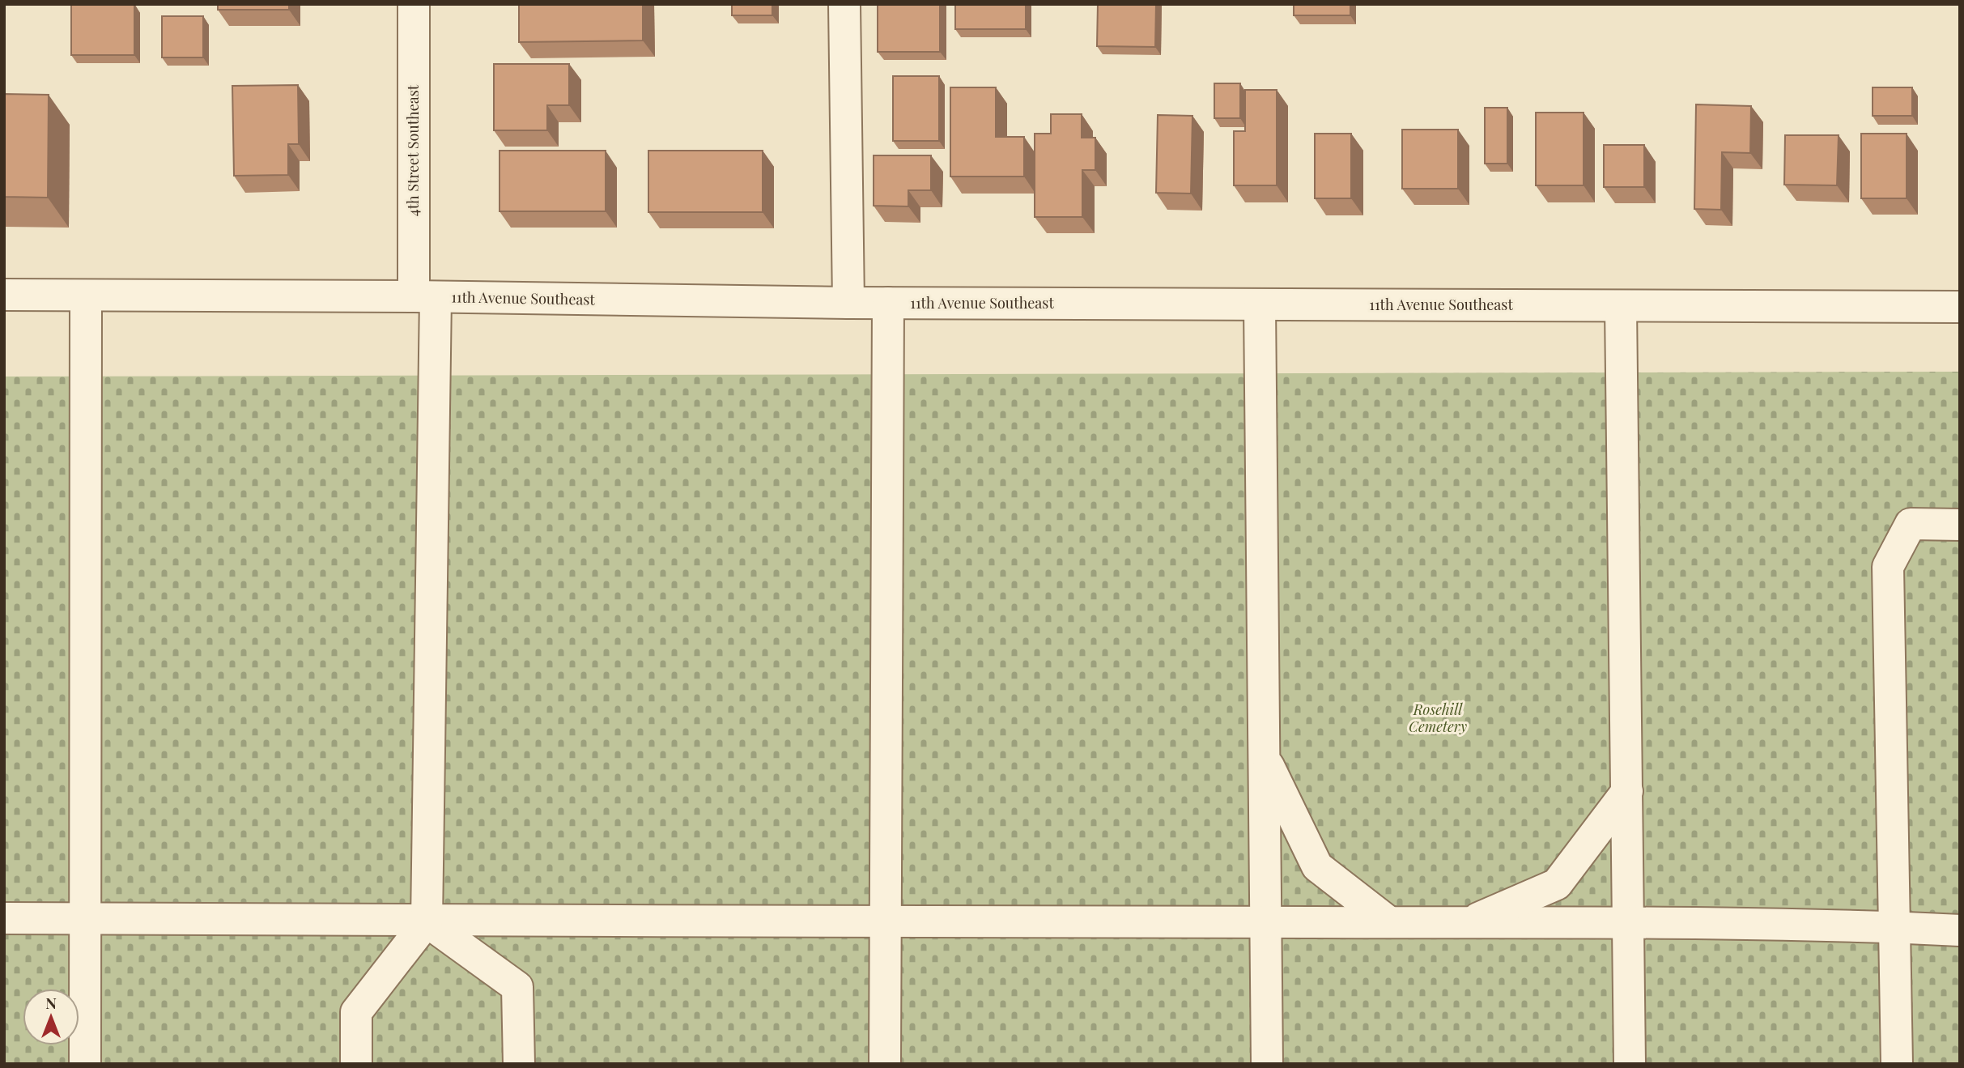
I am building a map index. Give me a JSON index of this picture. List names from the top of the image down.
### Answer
{
  "streets": {
    "street": ["4th Street Southeast", "11th Avenue Southeast"]
  },
  "crossings": [
    ["4th Street Southeast", "11th Avenue Southeast"]
  ],
  "parks": ["Rosehill Cemetery"],
  "north": "top"
}
